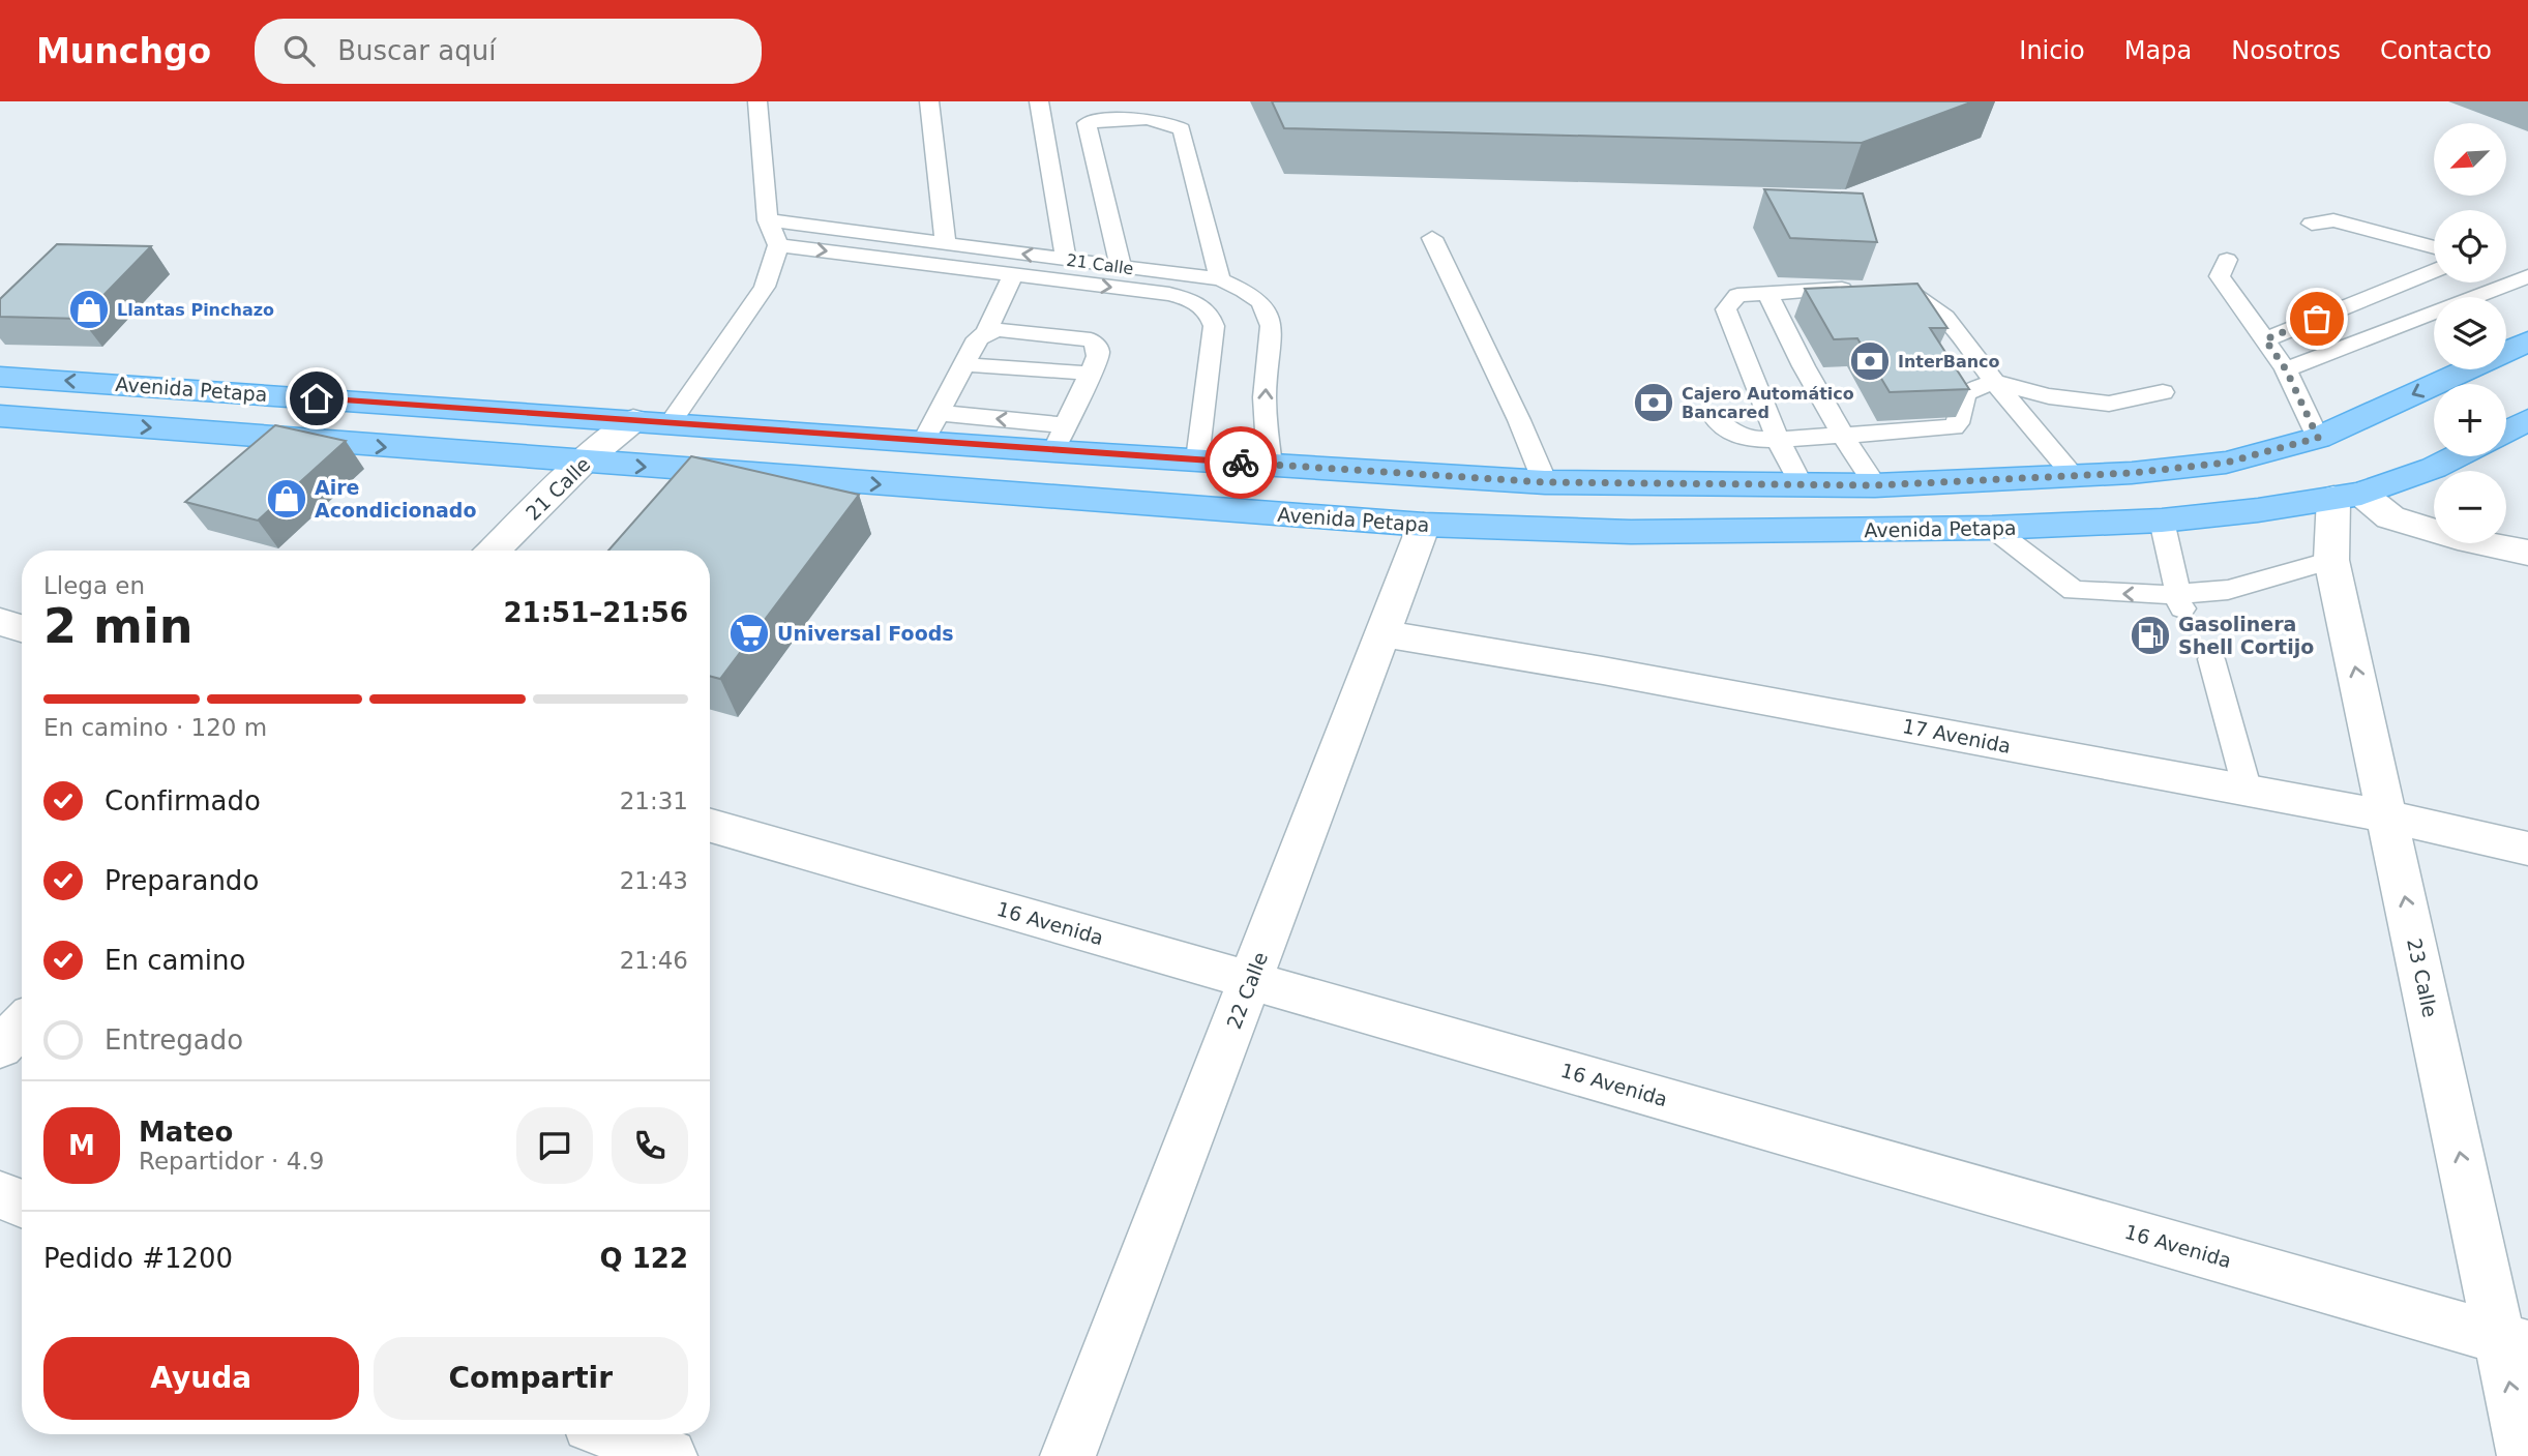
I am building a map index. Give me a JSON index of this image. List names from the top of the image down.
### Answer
{
  "streets": {
    "main road": ["Avenida Petapa"],
    "street": [
      "21 Calle",
      "17 Avenida",
      "16 Avenida",
      "23 Calle",
      "22 Calle"
    ]
  },
  "crossings": [
    ["21 Calle", "Avenida Petapa"],
    ["Avenida Petapa", "23 Calle"],
    ["Avenida Petapa", "22 Calle"],
    ["17 Avenida", "23 Calle"],
    ["17 Avenida", "22 Calle"],
    ["16 Avenida", "23 Calle"],
    ["16 Avenida", "22 Calle"]
  ],
  "one_way": ["23 Calle"],
  "places": {
    "shop": ["Llantas Pinchazo", "Aire Acondicionado"],
    "bank": ["InterBanco", "Cajero Automático Bancared"],
    "supermarket": ["Universal Foods"],
    "fuel station": ["Gasolinera Shell Cortijo"]
  },
  "north": "bottom left",
  "page": {
    "header": "Munchgo",
    "search": "Buscar aquí",
    "nav": [
      "Inicio",
      "Mapa",
      "Nosotros",
      "Contacto"
    ],
    "map_buttons": ["+", "−"],
    "heading": ["2 min", "Llega en", "21:51–21:56"],
    "panel": [
      "Mateo",
      "Repartidor · 4.9",
      "Pedido #1200",
      "Q 122"
    ],
    "bar": "En camino · 120 m",
    "list": [
      ["Confirmado", "21:31"],
      ["Preparando", "21:43"],
      ["En camino", "21:46"],
      "Entregado"
    ],
    "round": "M",
    "buttons": ["Ayuda", "Compartir"]
  }
}
